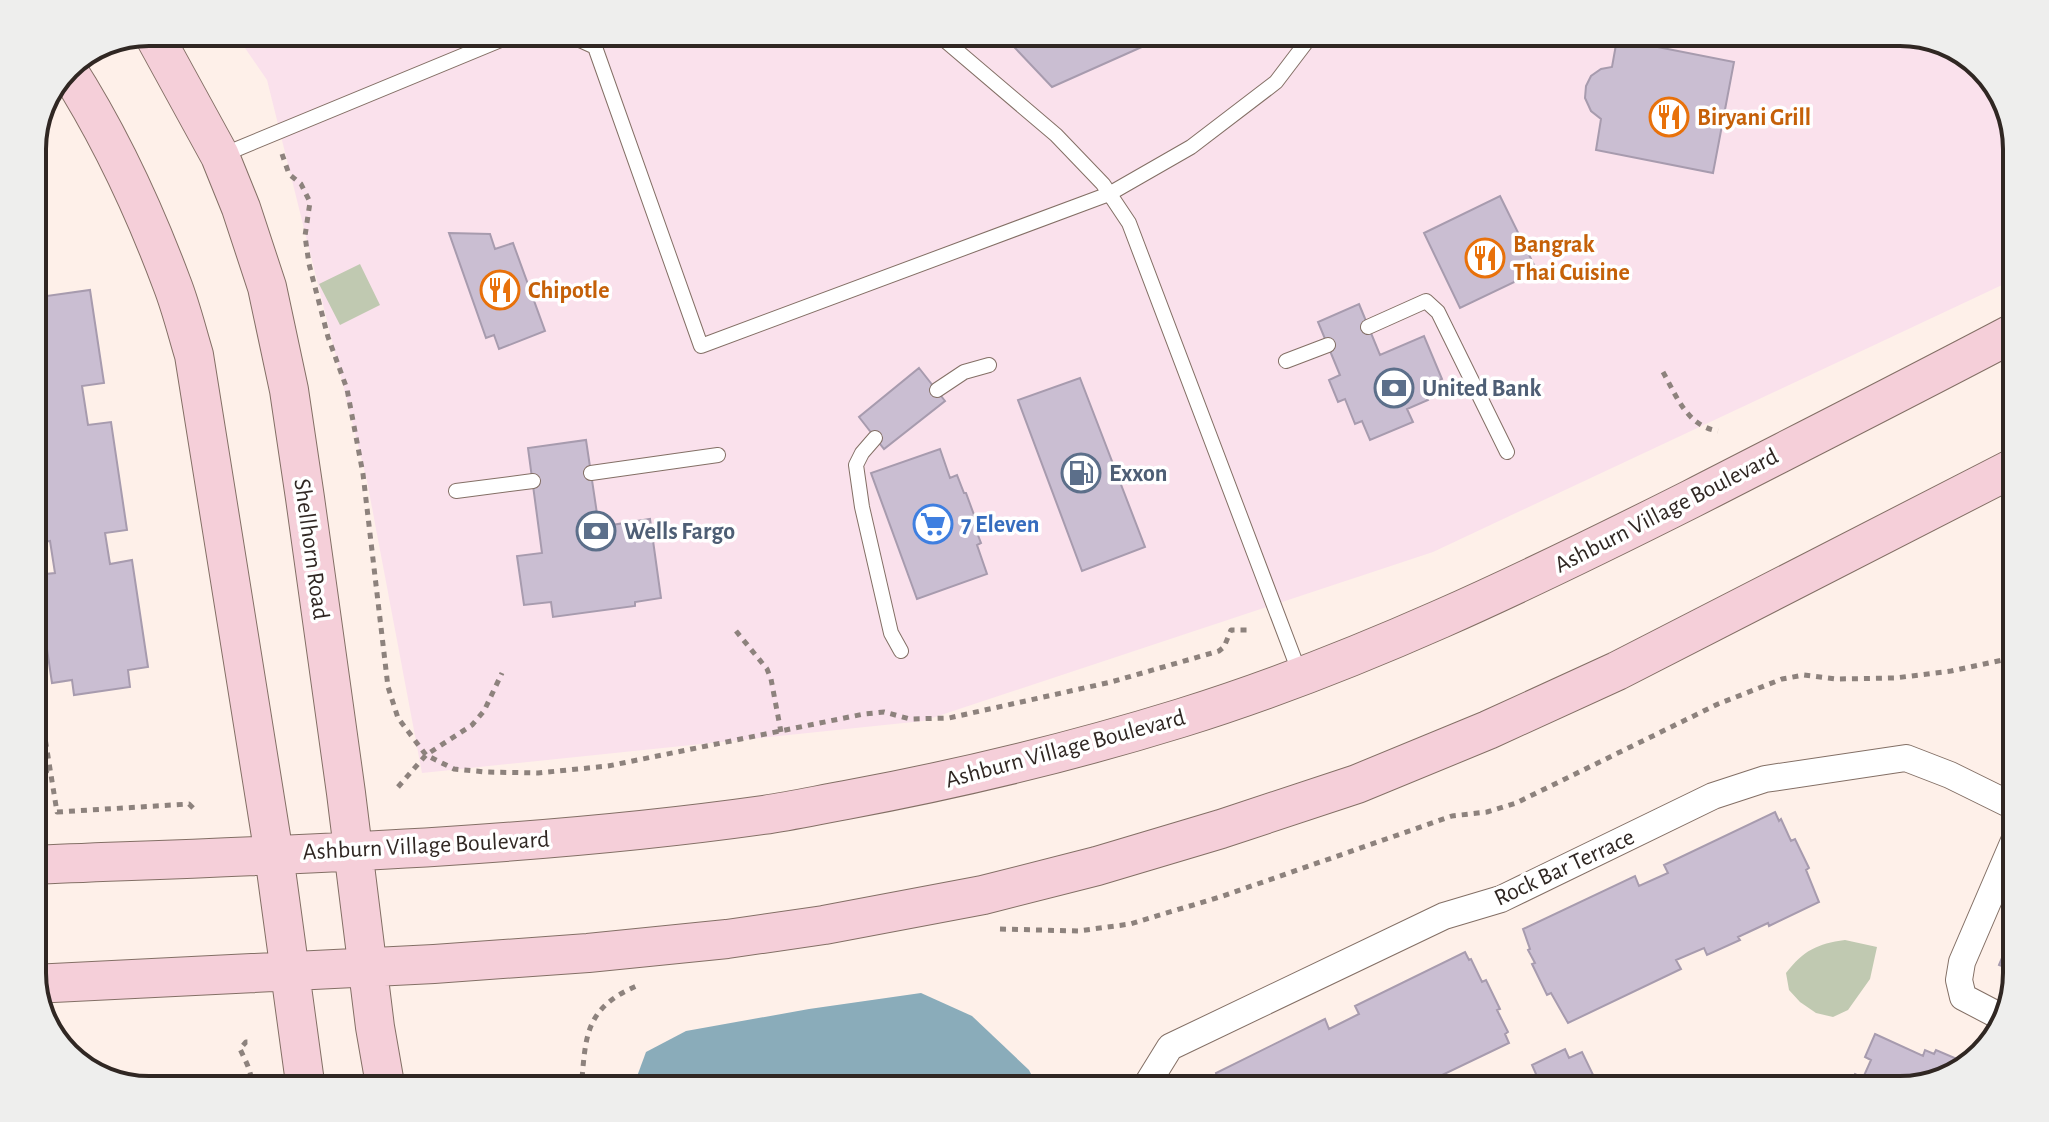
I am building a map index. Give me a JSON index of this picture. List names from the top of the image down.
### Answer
{
  "streets": {
    "main road": ["Ashburn Village Boulevard", "Shellhorn Road"],
    "street": ["Rock Bar Terrace"]
  },
  "crossings": [
    ["Ashburn Village Boulevard", "Shellhorn Road"]
  ],
  "places": {
    "restaurant": ["Biryani Grill", "Bangrak Thai Cuisine", "Chipotle"],
    "bank": ["United Bank", "Wells Fargo"],
    "fuel station": ["Exxon"],
    "supermarket": ["7 Eleven"]
  }
}
